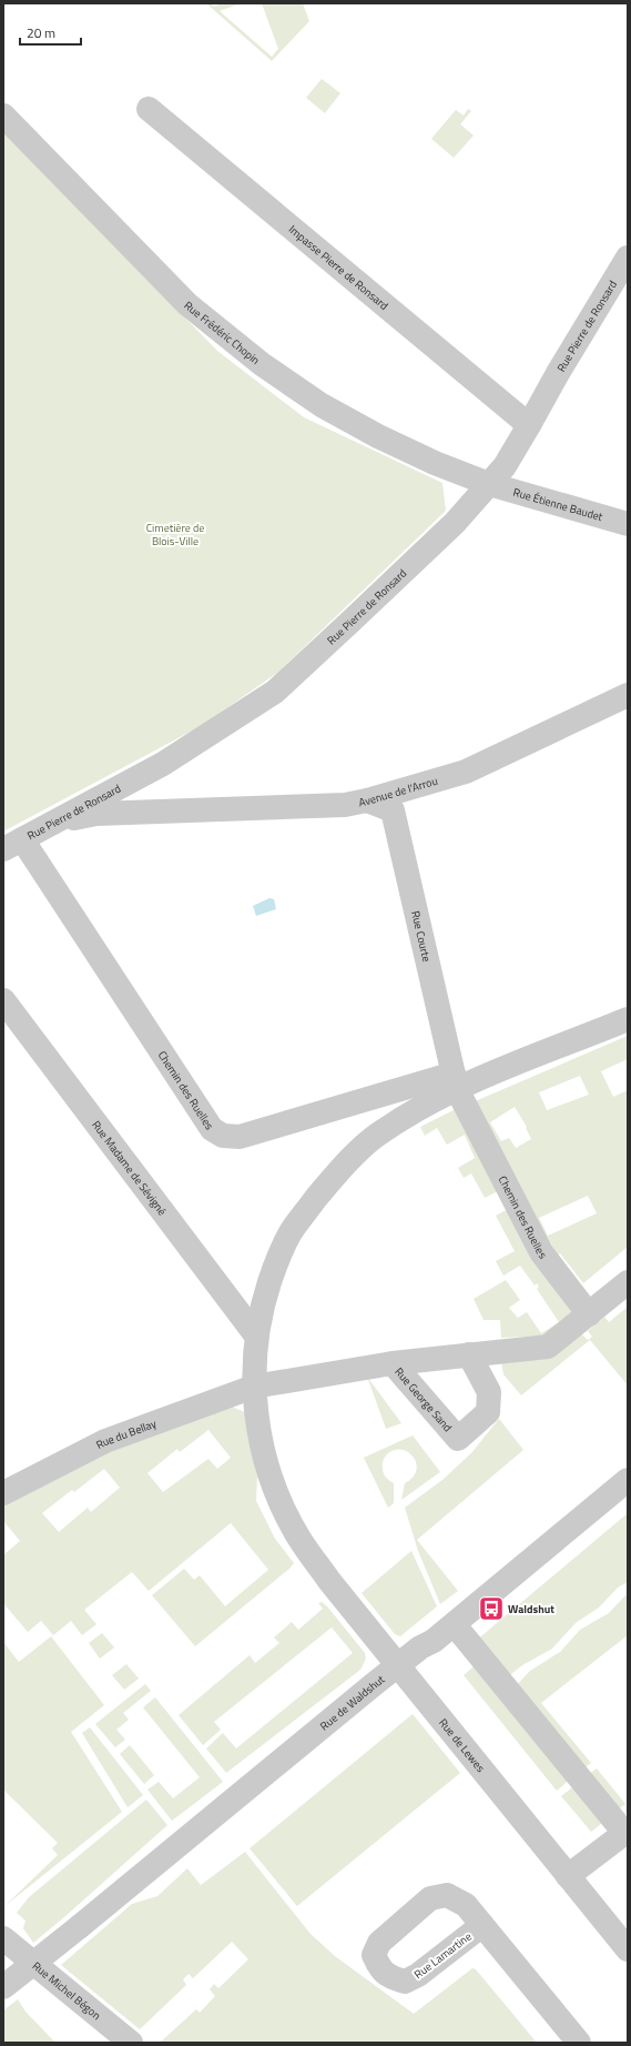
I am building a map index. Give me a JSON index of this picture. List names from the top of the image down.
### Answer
{
  "streets": {
    "street": [
      "Impasse Pierre de Ronsard",
      "Rue Pierre de Ronsard",
      "Rue Frédéric Chopin",
      "Rue Étienne Baudet",
      "Avenue de l'Arrou",
      "Rue Courte",
      "Chemin des Ruelles",
      "Rue Madame de Sévigné",
      "Rue George Sand",
      "Rue du Bellay",
      "Rue de Waldshut",
      "Rue de Lewes",
      "Rue Lamartine",
      "Rue Michel Bégon"
    ]
  },
  "crossings": [
    ["Impasse Pierre de Ronsard", "Rue Pierre de Ronsard"],
    ["Rue Pierre de Ronsard", "Rue Frédéric Chopin"],
    ["Rue Pierre de Ronsard", "Rue Étienne Baudet"],
    ["Rue Pierre de Ronsard", "Avenue de l'Arrou"],
    ["Rue Pierre de Ronsard", "Chemin des Ruelles"],
    ["Rue Frédéric Chopin", "Rue Étienne Baudet"],
    ["Avenue de l'Arrou", "Rue Courte"],
    ["Rue Courte", "Chemin des Ruelles"],
    ["Rue Courte", "Rue de Lewes"],
    ["Chemin des Ruelles", "Rue George Sand"],
    ["Chemin des Ruelles", "Rue de Lewes"],
    ["Rue Madame de Sévigné", "Rue de Lewes"],
    ["Rue George Sand", "Rue du Bellay"],
    ["Rue George Sand", "Rue de Lewes"],
    ["Rue du Bellay", "Rue de Lewes"],
    ["Rue de Waldshut", "Rue de Lewes"]
  ],
  "parks": ["Cimetière de Blois-Ville"],
  "places": {
    "bus stop": ["Waldshut"]
  },
  "scale_bar": "20 m"
}
